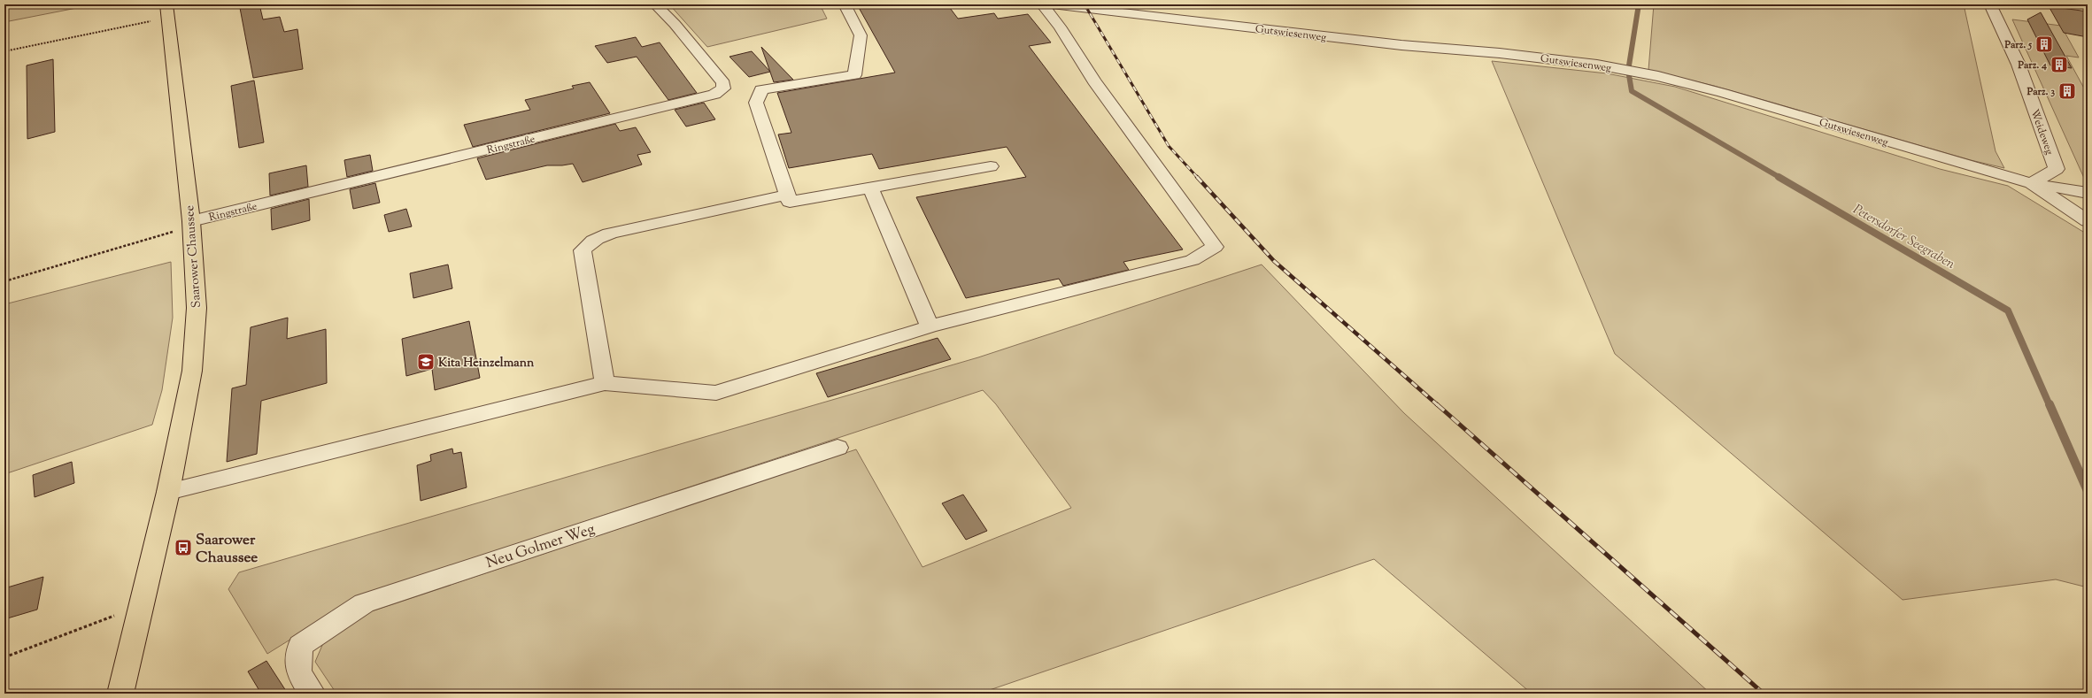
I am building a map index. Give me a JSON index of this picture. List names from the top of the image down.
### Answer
{
  "streets": {
    "main road": ["Saarower Chaussee"],
    "street": [
      "Gutswiesenweg",
      "Weideweg",
      "Ringstraße",
      "Neu Golmer Weg"
    ]
  },
  "crossings": [
    ["Gutswiesenweg", "Weideweg"],
    ["Ringstraße", "Saarower Chaussee"]
  ],
  "water": ["Petersdorfer Seegraben"],
  "places": {
    "building": ["Parz. 5", "Parz. 4", "Parz. 3"],
    "school or university": ["Kita Heinzelmann"],
    "bus stop": ["Saarower Chaussee"]
  }
}
